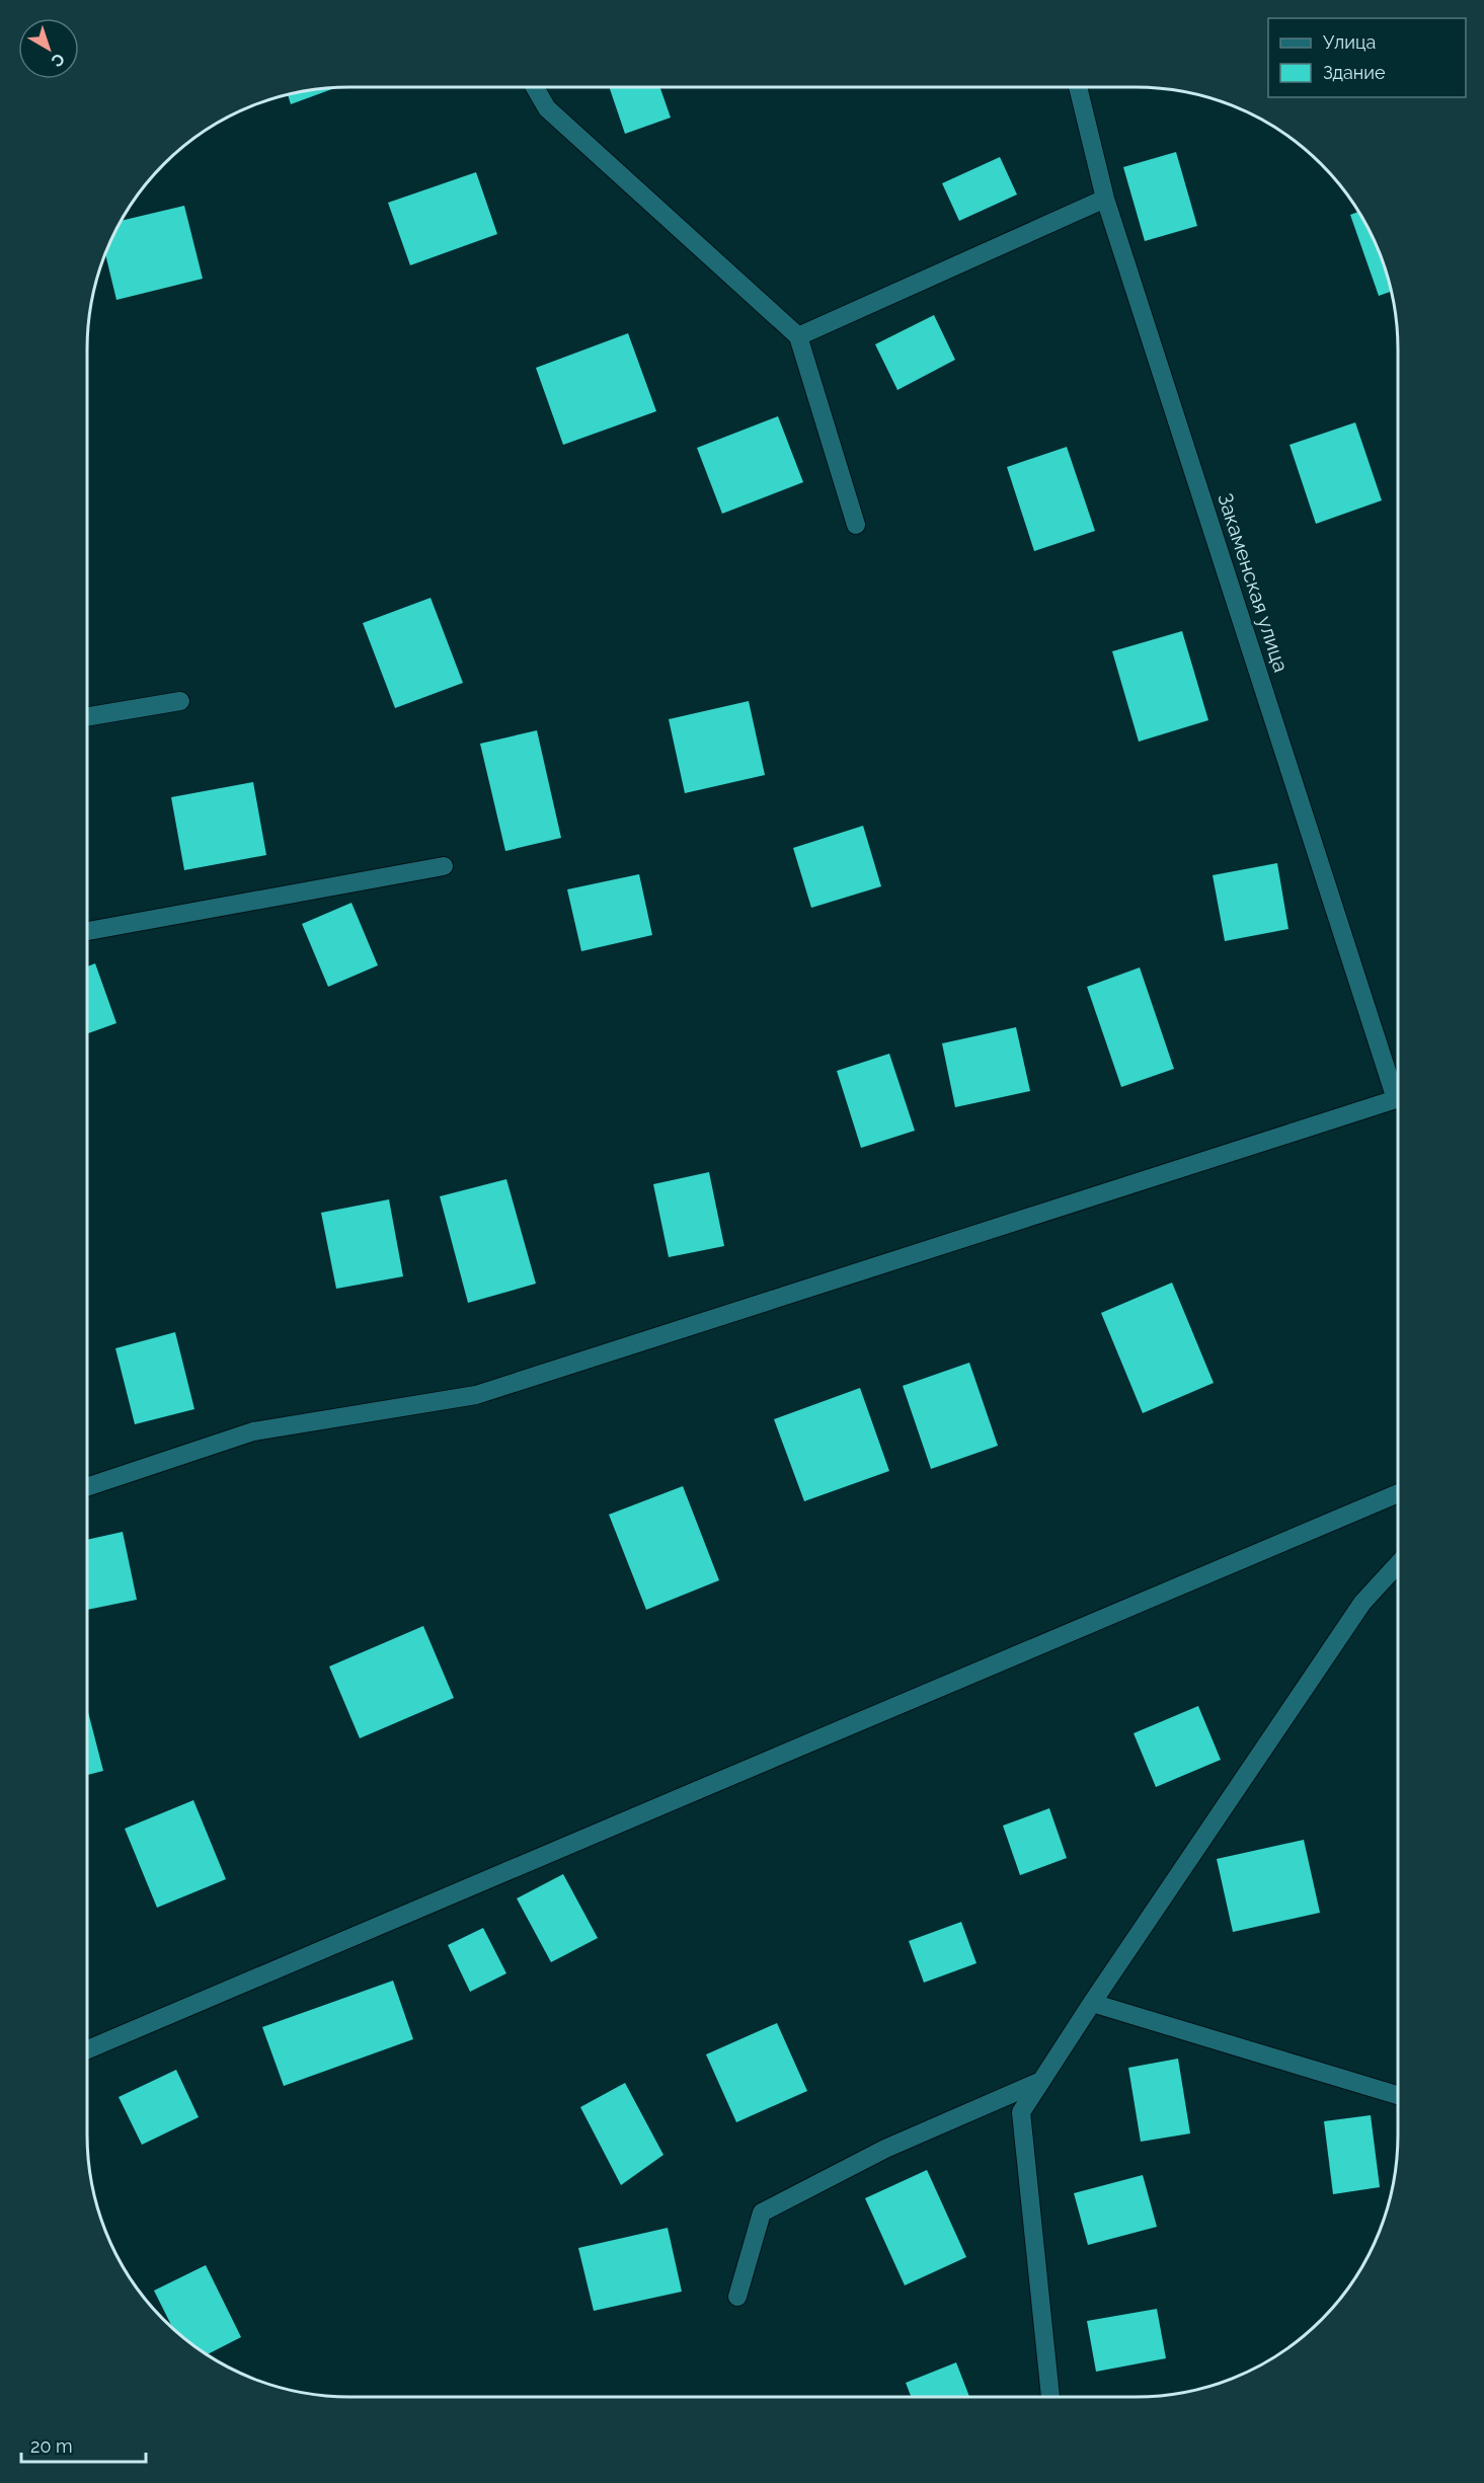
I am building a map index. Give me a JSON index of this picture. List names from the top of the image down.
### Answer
{
  "streets": {
    "street": ["Закаменская улица"]
  },
  "legend": ["Улица", "Здание"],
  "scale_bar": "20 m",
  "north": "bottom right"
}
